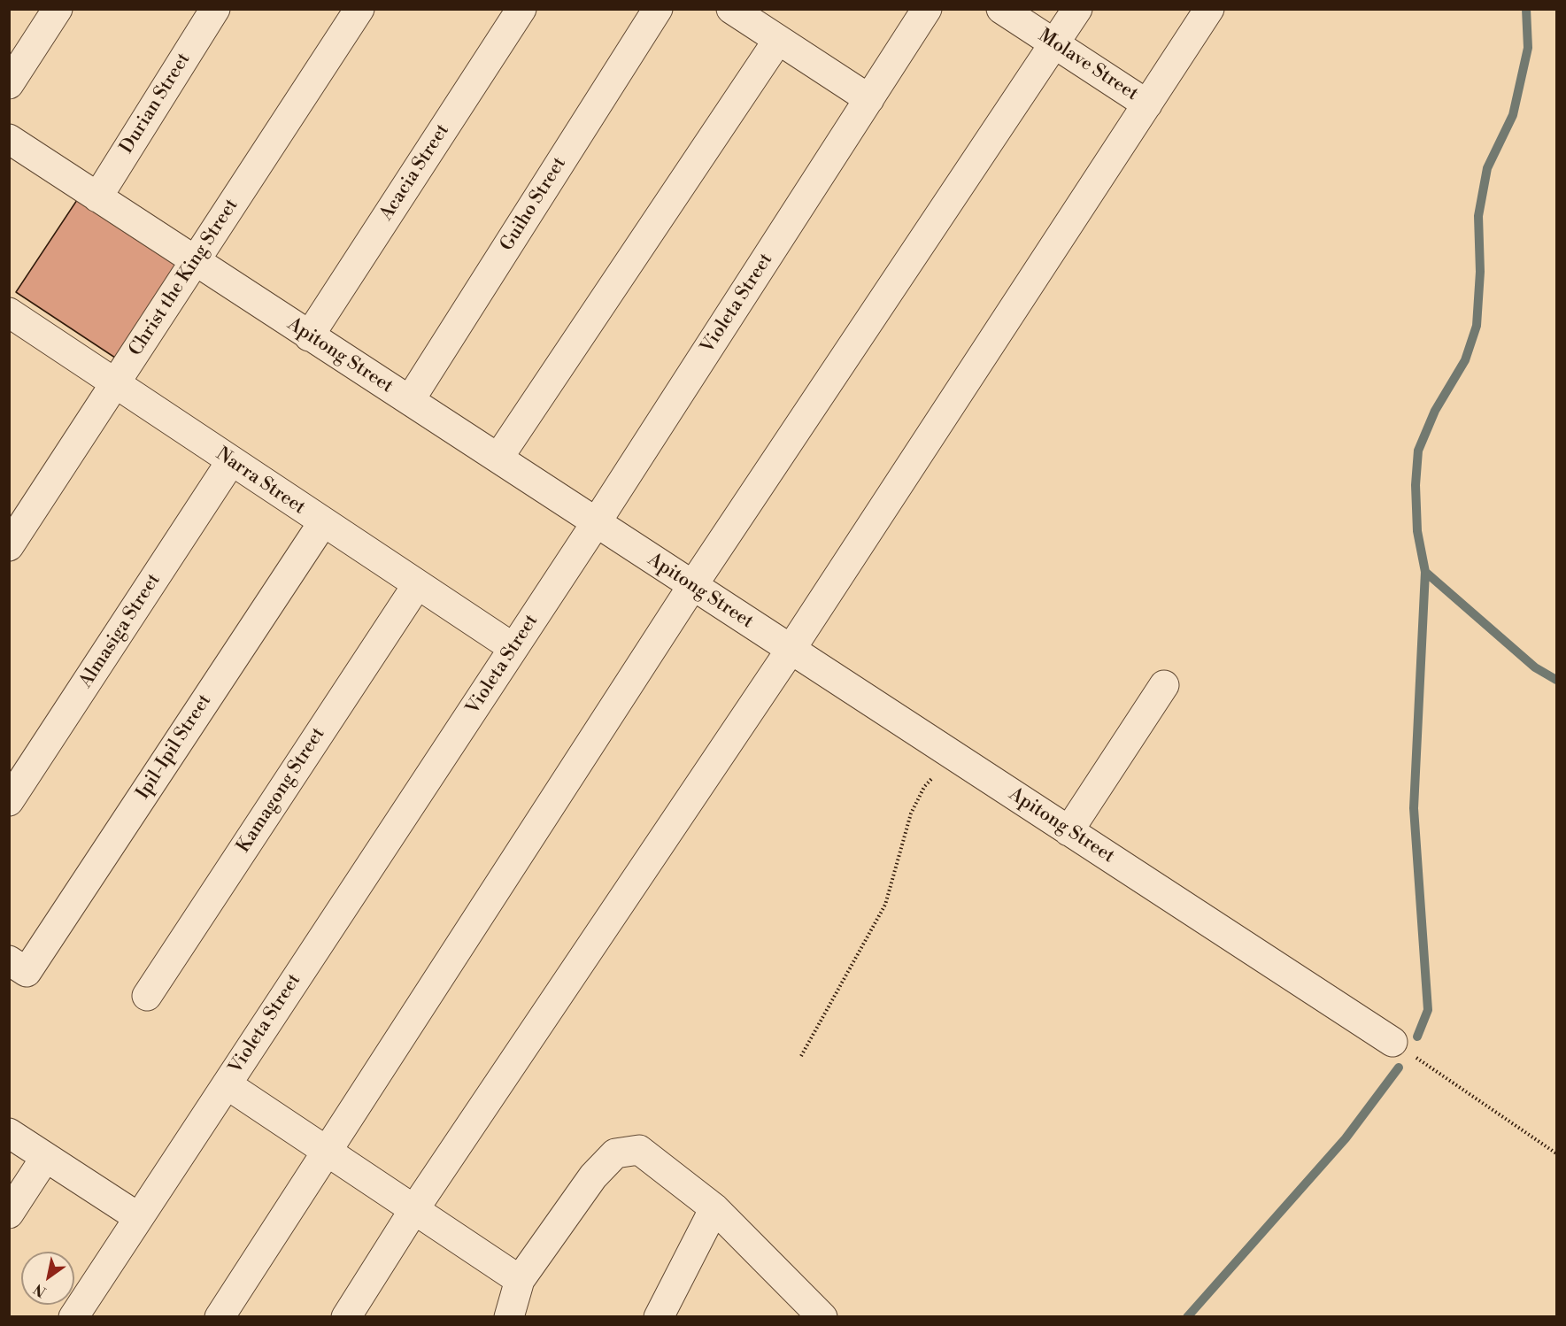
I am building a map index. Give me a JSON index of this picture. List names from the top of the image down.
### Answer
{
  "streets": {
    "street": [
      "Molave Street",
      "Durian Street",
      "Acacia Street",
      "Guiho Street",
      "Christ the King Street",
      "Violeta Street",
      "Apitong Street",
      "Narra Street",
      "Almasiga Street",
      "Ipil-Ipil Street",
      "Kamagong Street"
    ]
  },
  "crossings": [
    ["Durian Street", "Apitong Street"],
    ["Acacia Street", "Apitong Street"],
    ["Guiho Street", "Apitong Street"],
    ["Christ the King Street", "Apitong Street"],
    ["Christ the King Street", "Narra Street"],
    ["Violeta Street", "Apitong Street"],
    ["Violeta Street", "Narra Street"],
    ["Narra Street", "Almasiga Street"],
    ["Narra Street", "Ipil-Ipil Street"],
    ["Narra Street", "Kamagong Street"]
  ],
  "north": "bottom left"
}
